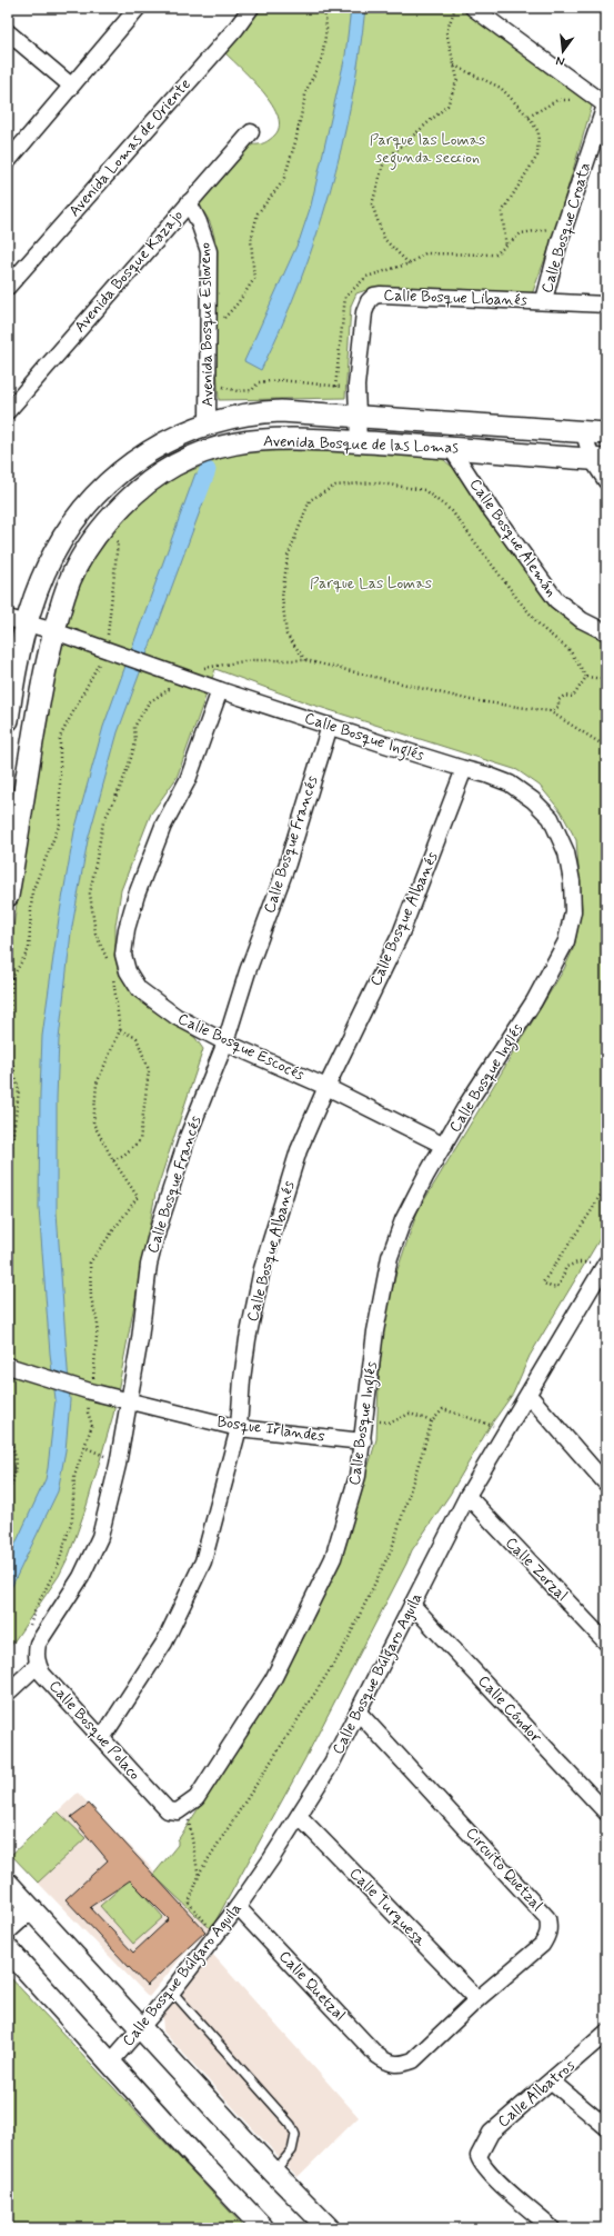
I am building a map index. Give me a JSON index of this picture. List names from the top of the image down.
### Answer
{
  "streets": {
    "street": [
      "Avenida Lomas de Oriente",
      "Calle Bosque Croata",
      "Avenida Bosque Kazajo",
      "Calle Bosque Libanés",
      "Avenida Bosque Esloveno",
      "Avenida Bosque de las Lomas",
      "Calle Bosque Alemán",
      "Calle Bosque Inglés",
      "Calle Bosque Francés",
      "Calle Bosque Albanés",
      "Calle Bosque Escocés",
      "Bosque Irlandes",
      "Calle Zorzal",
      "Calle Bosque Búlgaro Aguila",
      "Calle Cóndor",
      "Calle Bosque Polaco",
      "Circuito Quetzal",
      "Calle Turquesa",
      "Calle Quetzal",
      "Calle Albatros"
    ]
  },
  "crossings": [
    ["Calle Bosque Croata", "Calle Bosque Libanés"],
    ["Avenida Bosque Kazajo", "Avenida Bosque Esloveno"],
    ["Calle Bosque Libanés", "Avenida Bosque de las Lomas"],
    ["Avenida Bosque Esloveno", "Avenida Bosque de las Lomas"],
    ["Avenida Bosque de las Lomas", "Calle Bosque Alemán"],
    ["Avenida Bosque de las Lomas", "Calle Bosque Inglés"],
    ["Calle Bosque Inglés", "Calle Bosque Francés"],
    ["Calle Bosque Inglés", "Calle Bosque Albanés"],
    ["Calle Bosque Inglés", "Calle Bosque Escocés"],
    ["Calle Bosque Inglés", "Bosque Irlandes"],
    ["Calle Bosque Inglés", "Calle Bosque Polaco"],
    ["Calle Bosque Francés", "Calle Bosque Escocés"],
    ["Calle Bosque Francés", "Bosque Irlandes"],
    ["Calle Bosque Albanés", "Calle Bosque Escocés"],
    ["Calle Bosque Albanés", "Bosque Irlandes"],
    ["Calle Bosque Albanés", "Calle Bosque Polaco"],
    ["Calle Zorzal", "Calle Bosque Búlgaro Aguila"],
    ["Calle Bosque Búlgaro Aguila", "Calle Cóndor"],
    ["Calle Bosque Búlgaro Aguila", "Circuito Quetzal"],
    ["Calle Bosque Búlgaro Aguila", "Calle Turquesa"],
    ["Calle Bosque Búlgaro Aguila", "Calle Quetzal"],
    ["Circuito Quetzal", "Calle Turquesa"],
    ["Circuito Quetzal", "Calle Quetzal"]
  ],
  "parks": ["Parque las Lomas segunda seccion", "Parque Las Lomas"],
  "north": "bottom"
}
